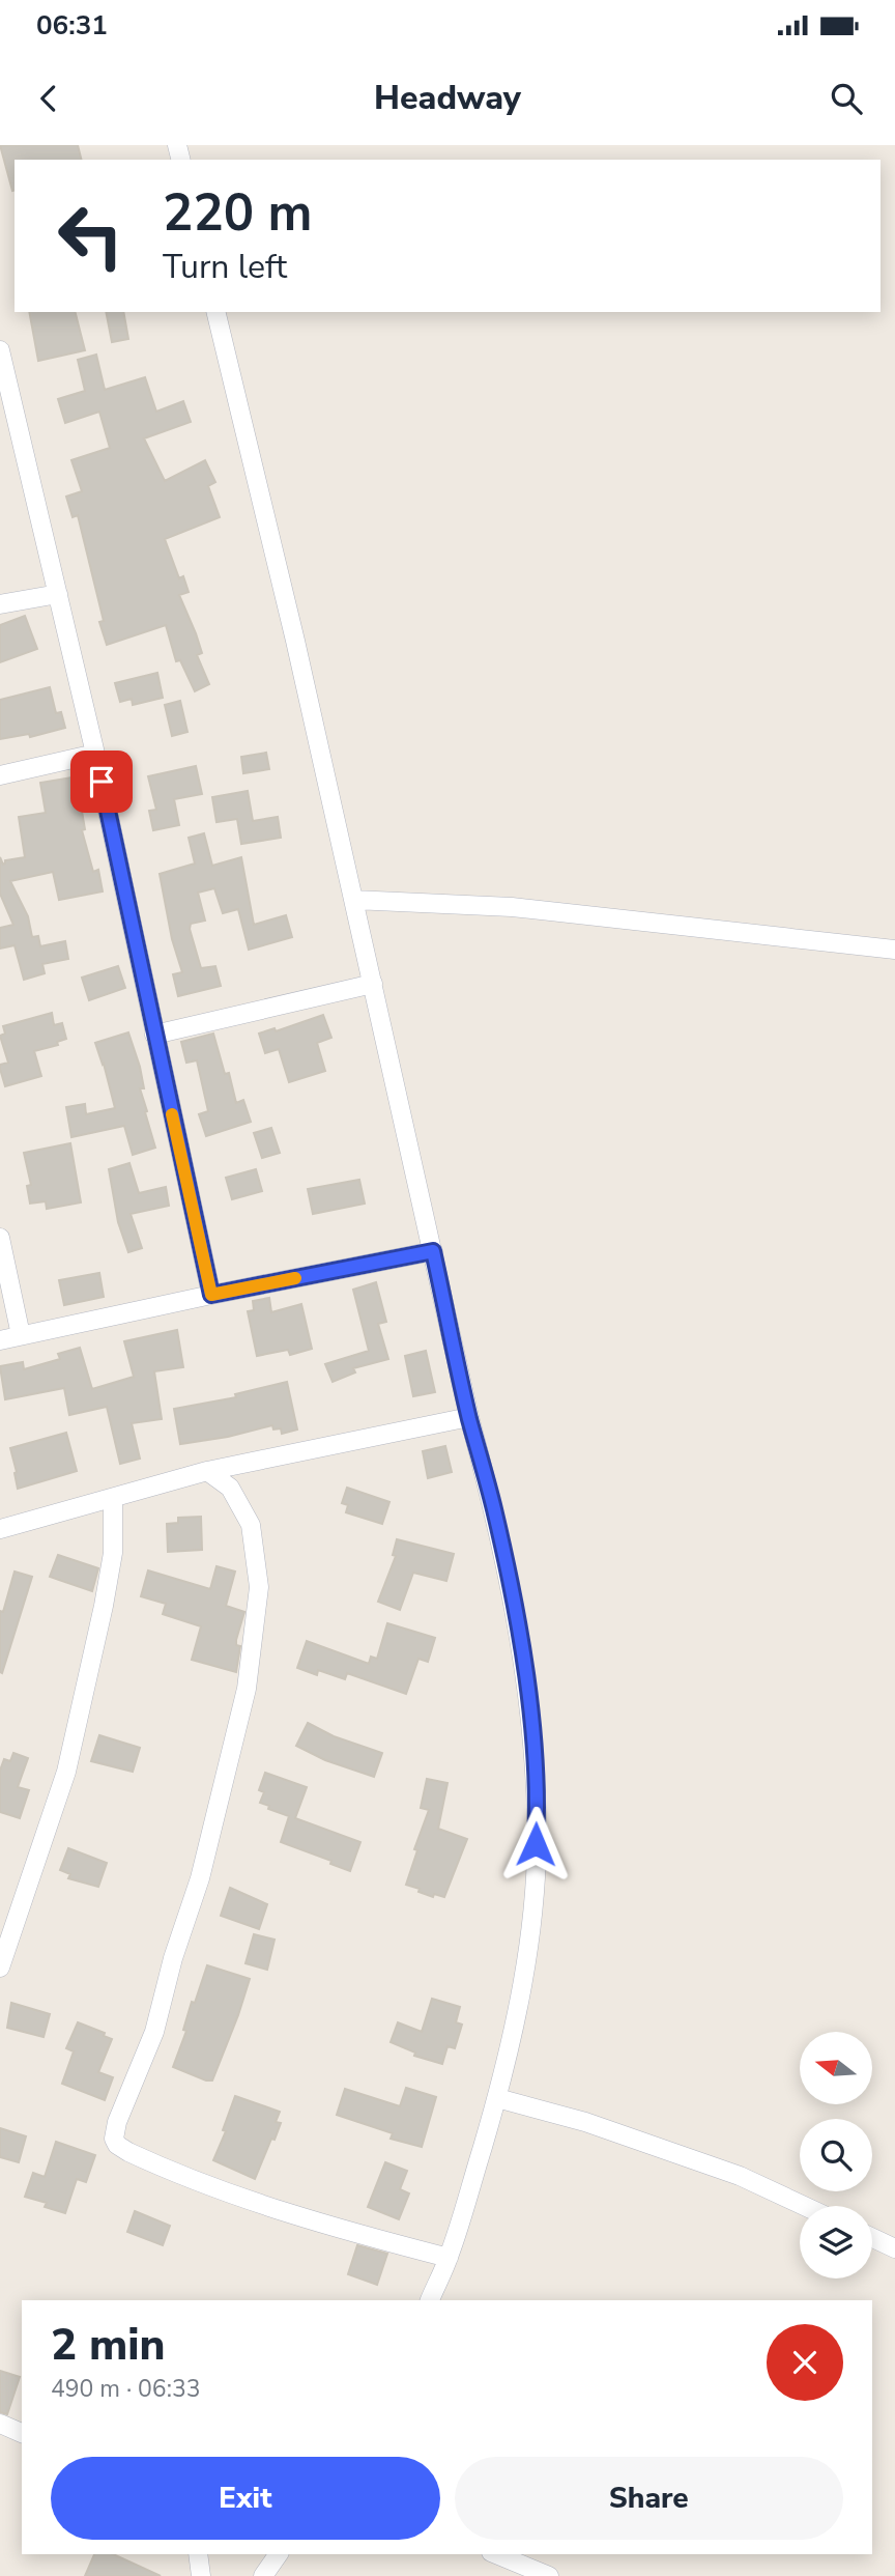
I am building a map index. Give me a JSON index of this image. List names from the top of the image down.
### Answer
{
  "north": "left",
  "page": {
    "status": "06:31",
    "header": "Headway",
    "turn": ["220 m", "Turn left"],
    "heading": ["2 min", "490 m · 06:33"],
    "buttons": ["Exit", "Share"]
  }
}
